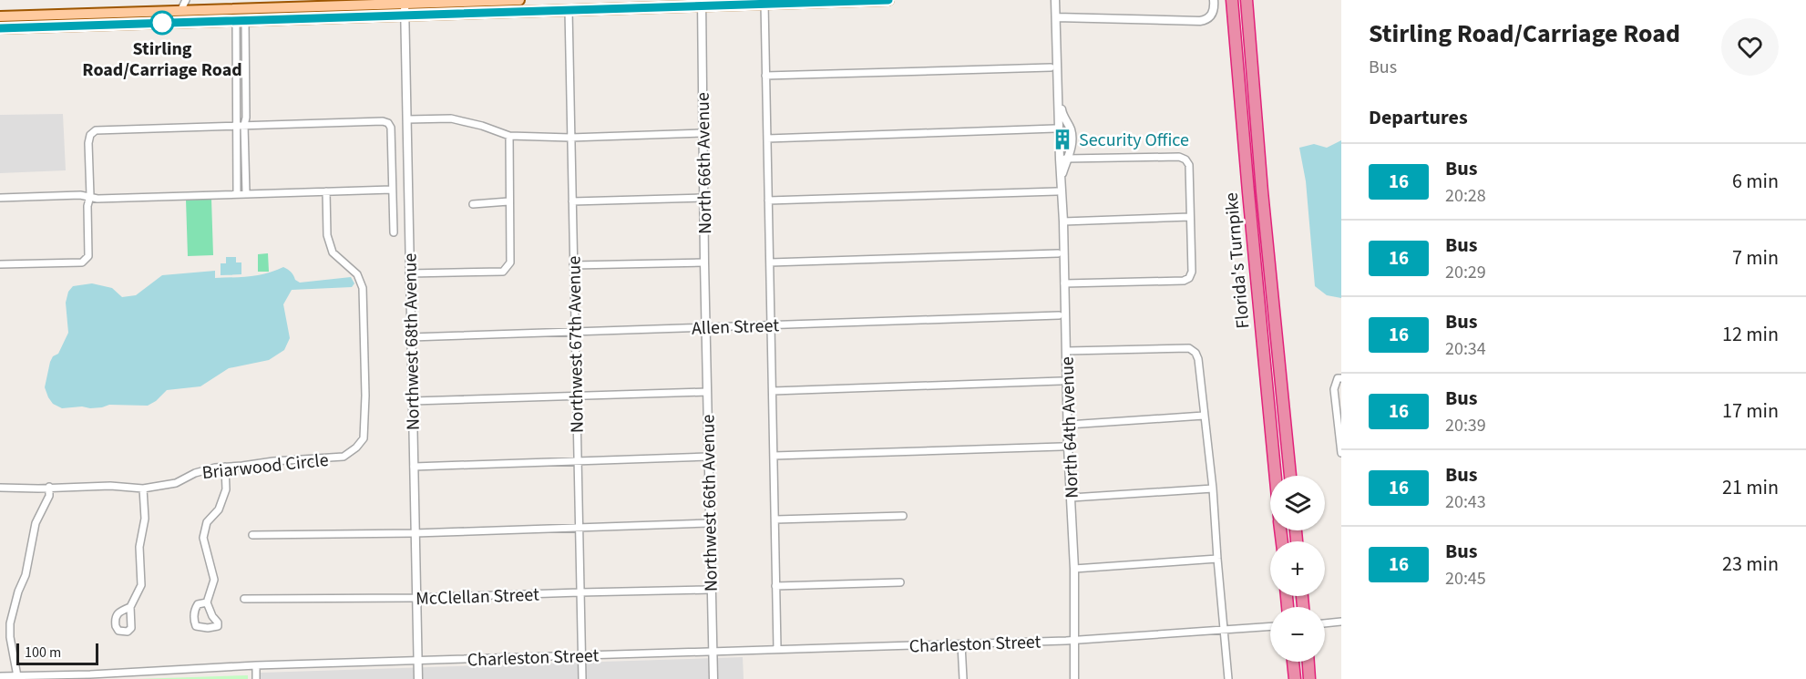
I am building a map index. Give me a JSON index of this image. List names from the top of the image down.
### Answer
{
  "streets": {
    "highway": ["Florida's Turnpike"],
    "street": [
      "North 66th Avenue",
      "Allen Street",
      "Northwest 68th Avenue",
      "Northwest 67th Avenue",
      "North 64th Avenue",
      "Briarwood Circle",
      "Northwest 66th Avenue",
      "McClellan Street",
      "Charleston Street"
    ]
  },
  "crossings": [
    ["North 66th Avenue", "Allen Street"],
    ["North 66th Avenue", "Northwest 66th Avenue"],
    ["Allen Street", "Northwest 68th Avenue"],
    ["Allen Street", "Northwest 67th Avenue"],
    ["Allen Street", "Northwest 66th Avenue"],
    ["Northwest 68th Avenue", "McClellan Street"],
    ["Northwest 68th Avenue", "Charleston Street"],
    ["Northwest 67th Avenue", "McClellan Street"],
    ["Northwest 67th Avenue", "Charleston Street"],
    ["North 64th Avenue", "Charleston Street"],
    ["Northwest 66th Avenue", "McClellan Street"],
    ["Northwest 66th Avenue", "Charleston Street"]
  ],
  "places": {
    "other": ["Stirling Road/Carriage Road"],
    "building": ["Security Office"]
  },
  "lines": ["bus line 16"],
  "scale_bar": "100 m",
  "page": {
    "heading": [
      ["Stirling Road/Carriage Road", "Bus"],
      "Departures"
    ],
    "list": [
      {
        "mark": "16",
        "name": "Bus",
        "note": "20:28",
        "value": "6 min"
      },
      {
        "mark": "16",
        "name": "Bus",
        "note": "20:29",
        "value": "7 min"
      },
      {
        "mark": "16",
        "name": "Bus",
        "note": "20:34",
        "value": "12 min"
      },
      {
        "mark": "16",
        "name": "Bus",
        "note": "20:39",
        "value": "17 min"
      },
      {
        "mark": "16",
        "name": "Bus",
        "note": "20:43",
        "value": "21 min"
      },
      {
        "mark": "16",
        "name": "Bus",
        "note": "20:45",
        "value": "23 min"
      }
    ],
    "map_buttons": ["+", "−"],
    "scale": "100 m"
  }
}
